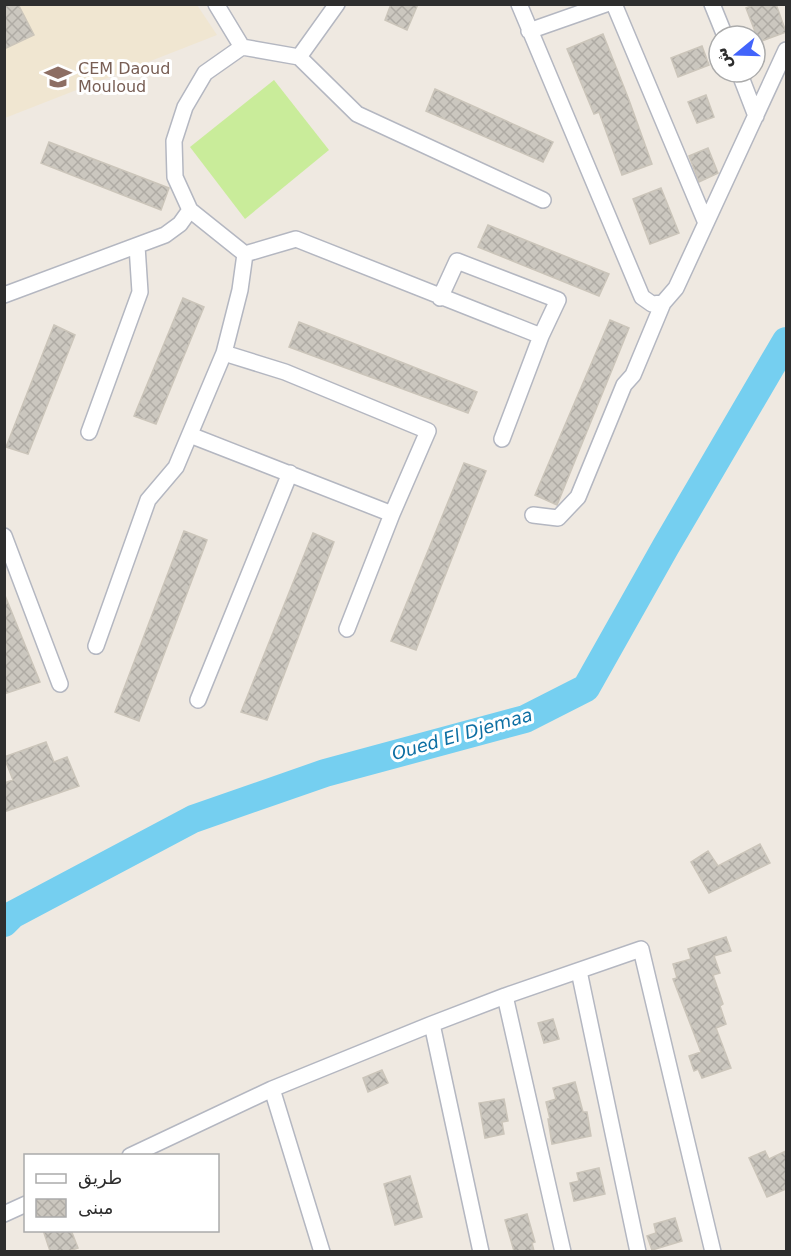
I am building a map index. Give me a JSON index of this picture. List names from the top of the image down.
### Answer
{
  "water": ["Oued El Djemaa"],
  "places": {
    "school or university": ["CEM Daoud Mouloud"]
  },
  "legend": ["طريق", "مبنى"],
  "north": "left"
}
